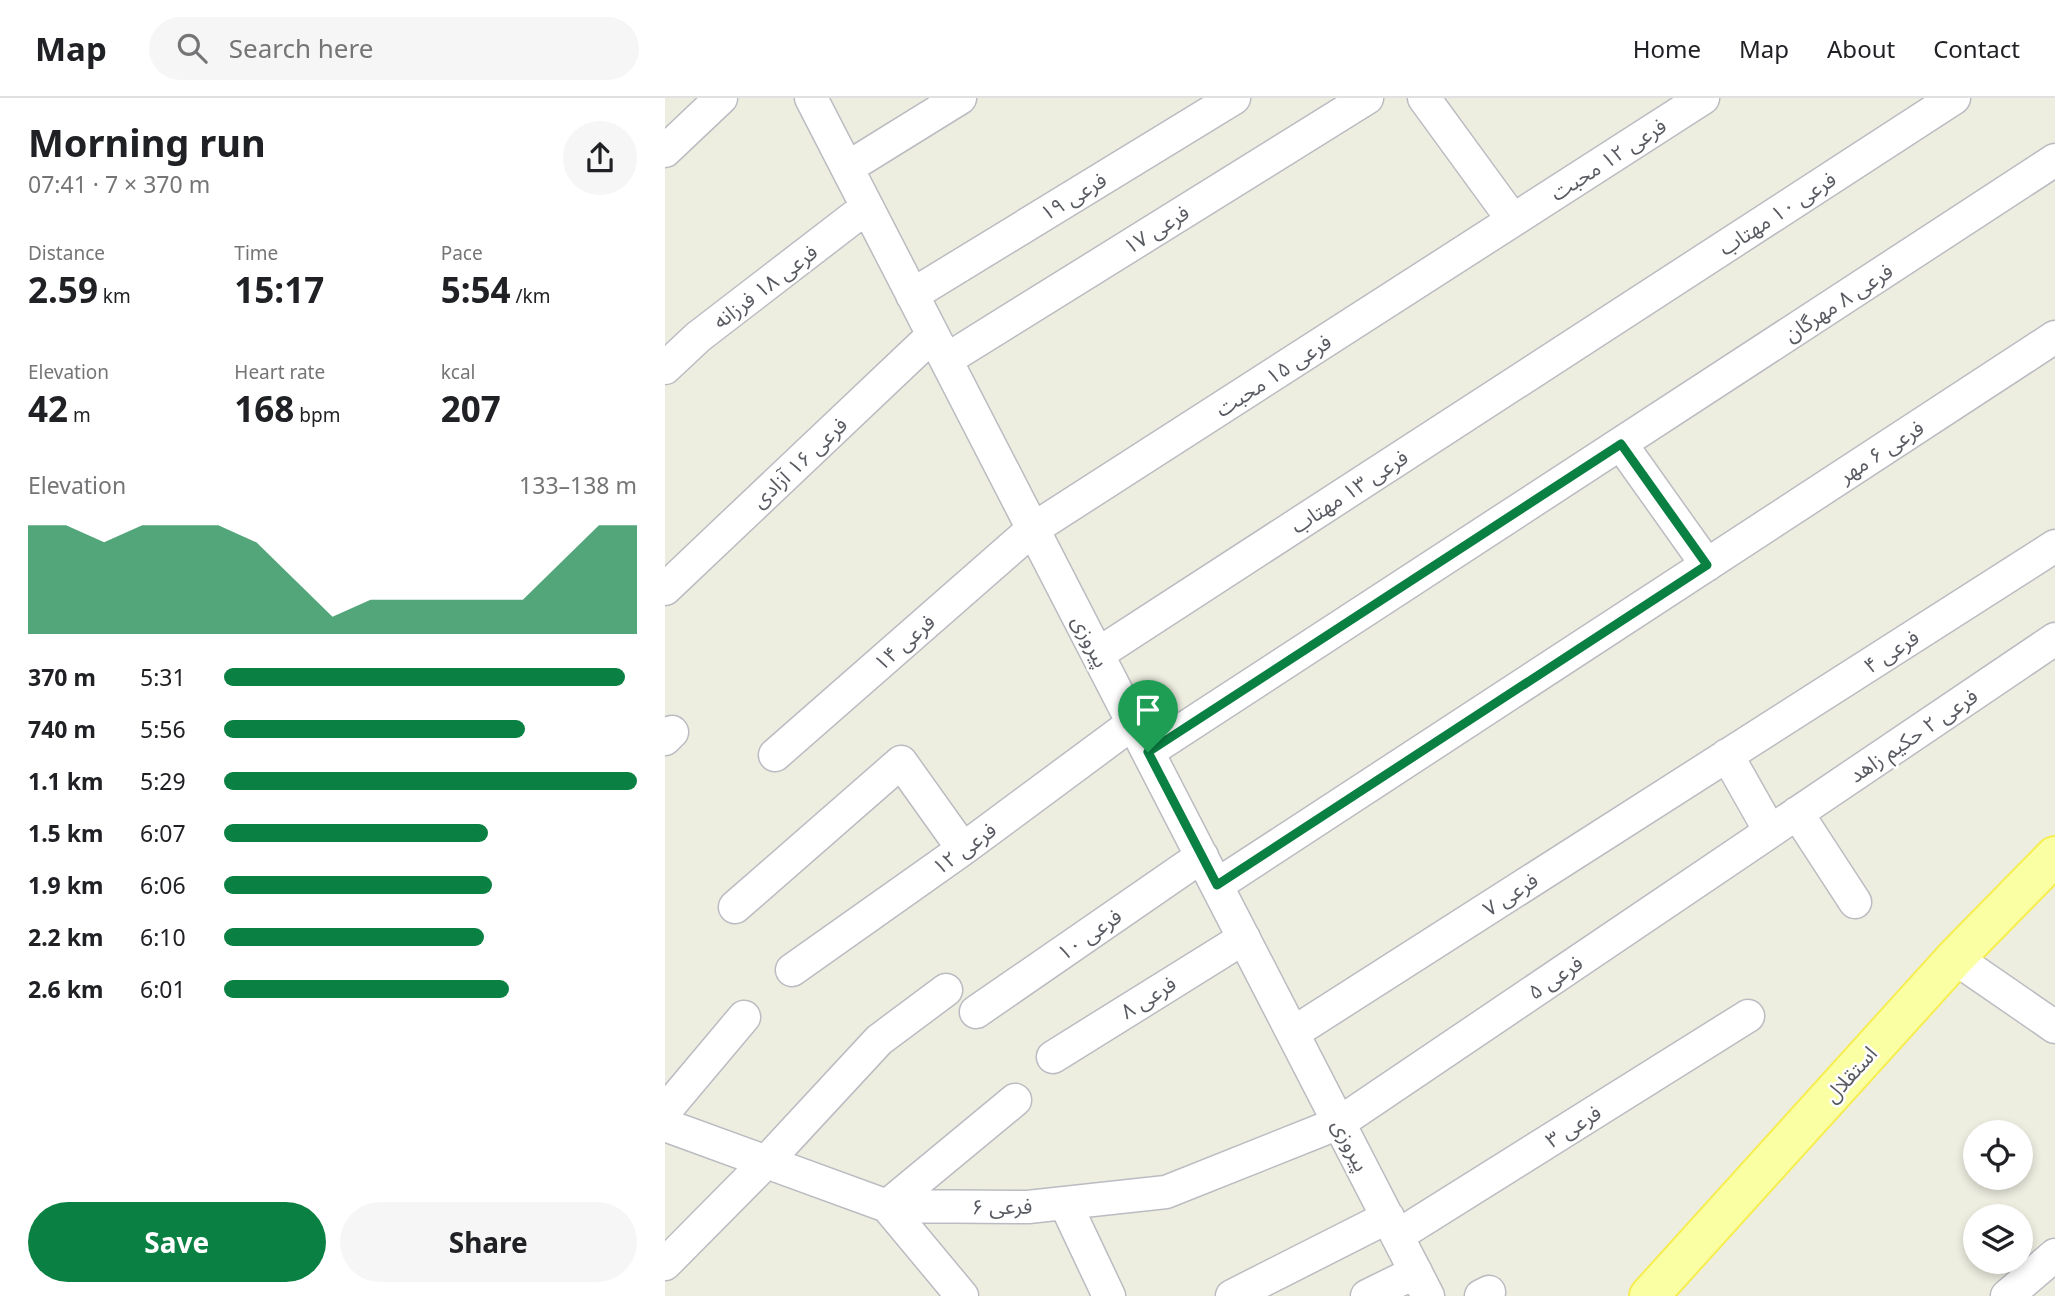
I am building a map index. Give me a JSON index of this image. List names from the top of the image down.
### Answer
{
  "streets": {
    "main road": ["استقلال"],
    "street": [
      "فرعی ۱۲ محبت",
      "فرعی ۱۹",
      "فرعی ۱۰ مهتاب",
      "فرعی ۱۷",
      "فرعی ۱۸ فرزانه",
      "فرعی ۸ مهرگان",
      "فرعی ۱۵ محبت",
      "فرعی ۶ مهر",
      "فرعی ۱۶ آزادی",
      "فرعی ۱۳ مهتاب",
      "پیروزی",
      "فرعی ۱۴",
      "فرعی ۴",
      "فرعی ۲ حکیم زاهد",
      "فرعی ۱۲",
      "فرعی ۷",
      "فرعی ۱۰",
      "فرعی ۵",
      "فرعی ۸",
      "فرعی ۳",
      "فرعی ۶"
    ]
  },
  "crossings": [
    ["فرعی ۱۲ محبت", "فرعی ۱۵ محبت"],
    ["فرعی ۱۹", "پیروزی"],
    ["فرعی ۱۰ مهتاب", "فرعی ۱۳ مهتاب"],
    ["فرعی ۱۷", "فرعی ۱۶ آزادی"],
    ["فرعی ۱۷", "پیروزی"],
    ["فرعی ۱۸ فرزانه", "پیروزی"],
    ["فرعی ۸ مهرگان", "پیروزی"],
    ["فرعی ۱۵ محبت", "پیروزی"],
    ["فرعی ۱۵ محبت", "فرعی ۱۴"],
    ["فرعی ۶ مهر", "پیروزی"],
    ["فرعی ۱۶ آزادی", "پیروزی"],
    ["فرعی ۱۳ مهتاب", "پیروزی"],
    ["پیروزی", "فرعی ۱۴"],
    ["پیروزی", "فرعی ۱۲"],
    ["پیروزی", "فرعی ۷"],
    ["پیروزی", "فرعی ۱۰"],
    ["پیروزی", "فرعی ۵"],
    ["پیروزی", "فرعی ۸"],
    ["پیروزی", "فرعی ۳"],
    ["پیروزی", "فرعی ۶"],
    ["فرعی ۴", "فرعی ۷"],
    ["فرعی ۲ حکیم زاهد", "فرعی ۵"],
    ["فرعی ۵", "فرعی ۶"]
  ],
  "page": {
    "header": "Map",
    "search": "Search here",
    "nav": [
      "Home",
      "Map",
      "About",
      "Contact"
    ],
    "heading": ["Morning run", "07:41 · 7 × 370 m"],
    "stats": [
      ["Distance", "2.59 km"],
      ["Time", "15:17"],
      ["Pace", "5:54 /km"],
      ["Elevation", "42 m"],
      ["Heart rate", "168 bpm"],
      ["kcal", "207"]
    ],
    "chart": ["Elevation", "133–138 m"],
    "list": [
      {
        "name": "370 m",
        "note": "5:31"
      },
      {
        "name": "740 m",
        "note": "5:56"
      },
      {
        "name": "1.1 km",
        "note": "5:29"
      },
      {
        "name": "1.5 km",
        "note": "6:07"
      },
      {
        "name": "1.9 km",
        "note": "6:06"
      },
      {
        "name": "2.2 km",
        "note": "6:10"
      },
      {
        "name": "2.6 km",
        "note": "6:01"
      }
    ],
    "buttons": ["Save", "Share"]
  }
}
